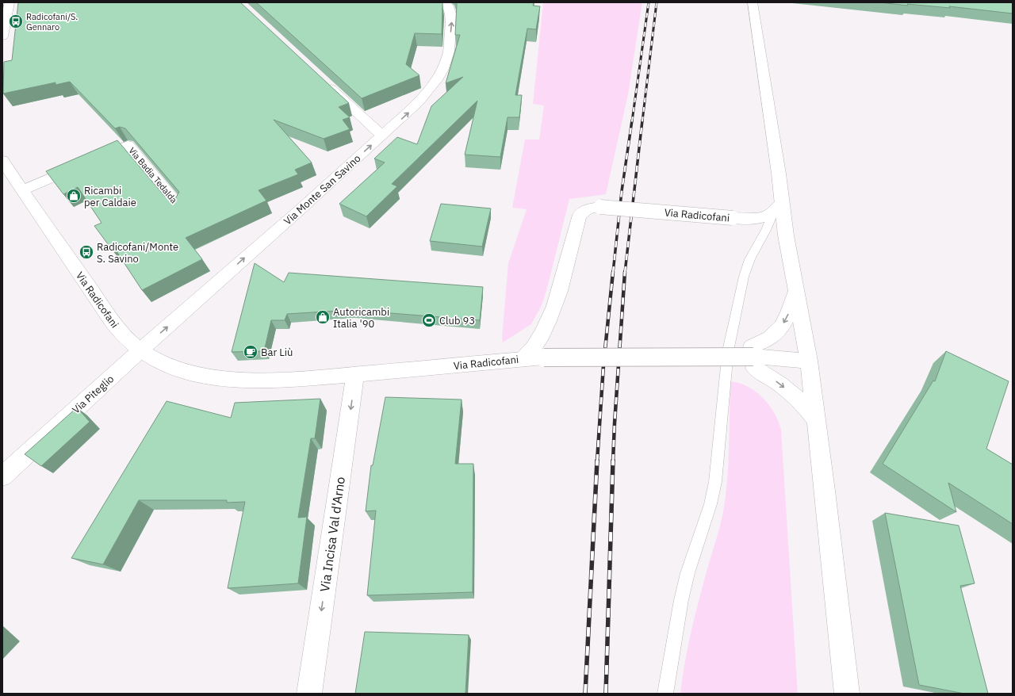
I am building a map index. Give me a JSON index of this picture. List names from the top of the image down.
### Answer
{
  "streets": {
    "street": [
      "Via Badia Tedalda",
      "Via Monte San Savino",
      "Via Radicofani",
      "Via Piteglio",
      "Via Incisa Val d'Arno"
    ]
  },
  "crossings": [
    ["Via Badia Tedalda", "Via Radicofani"],
    ["Via Monte San Savino", "Via Radicofani"],
    ["Via Monte San Savino", "Via Piteglio"],
    ["Via Radicofani", "Via Piteglio"],
    ["Via Radicofani", "Via Incisa Val d'Arno"]
  ],
  "one_way": ["Via Monte San Savino", "Via Incisa Val d'Arno"],
  "places": {
    "bus stop": ["Radicofani/S. Gennaro", "Radicofani/Monte S. Savino"],
    "shop": ["Ricambi per Caldaie", "Autoricambi Italia '90"],
    "sports": ["Club 93"],
    "cafe": ["Bar Liù"]
  }
}
